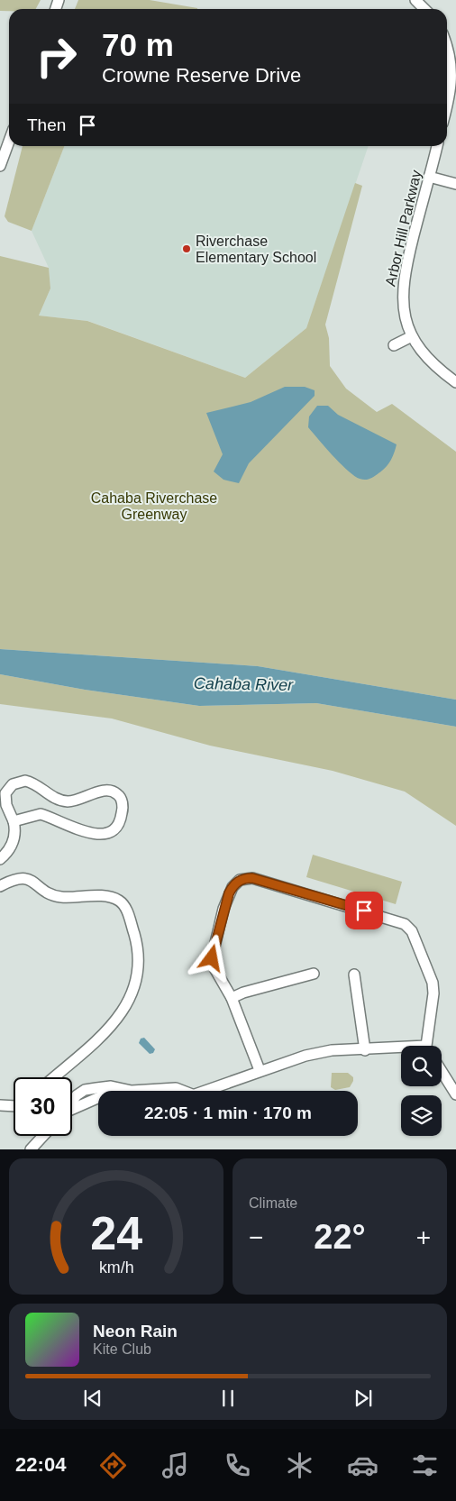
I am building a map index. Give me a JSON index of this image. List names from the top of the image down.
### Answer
{
  "streets": {
    "street": ["Arbor Hill Parkway"]
  },
  "water": ["Cahaba River"],
  "parks": ["Cahaba Riverchase Greenway"],
  "places": ["Riverchase Elementary School"],
  "page": {
    "turn": ["70 m", "Crowne Reserve Drive"],
    "then": "Then",
    "limit": "30",
    "trip": "22:05 · 1 min · 170 m",
    "tile": "Climate",
    "heat": ["−", "22°", "+"],
    "song": ["Neon Rain", "Kite Club"],
    "tabs": "22:04",
    "gauge": ["24", "km/h"]
  }
}
